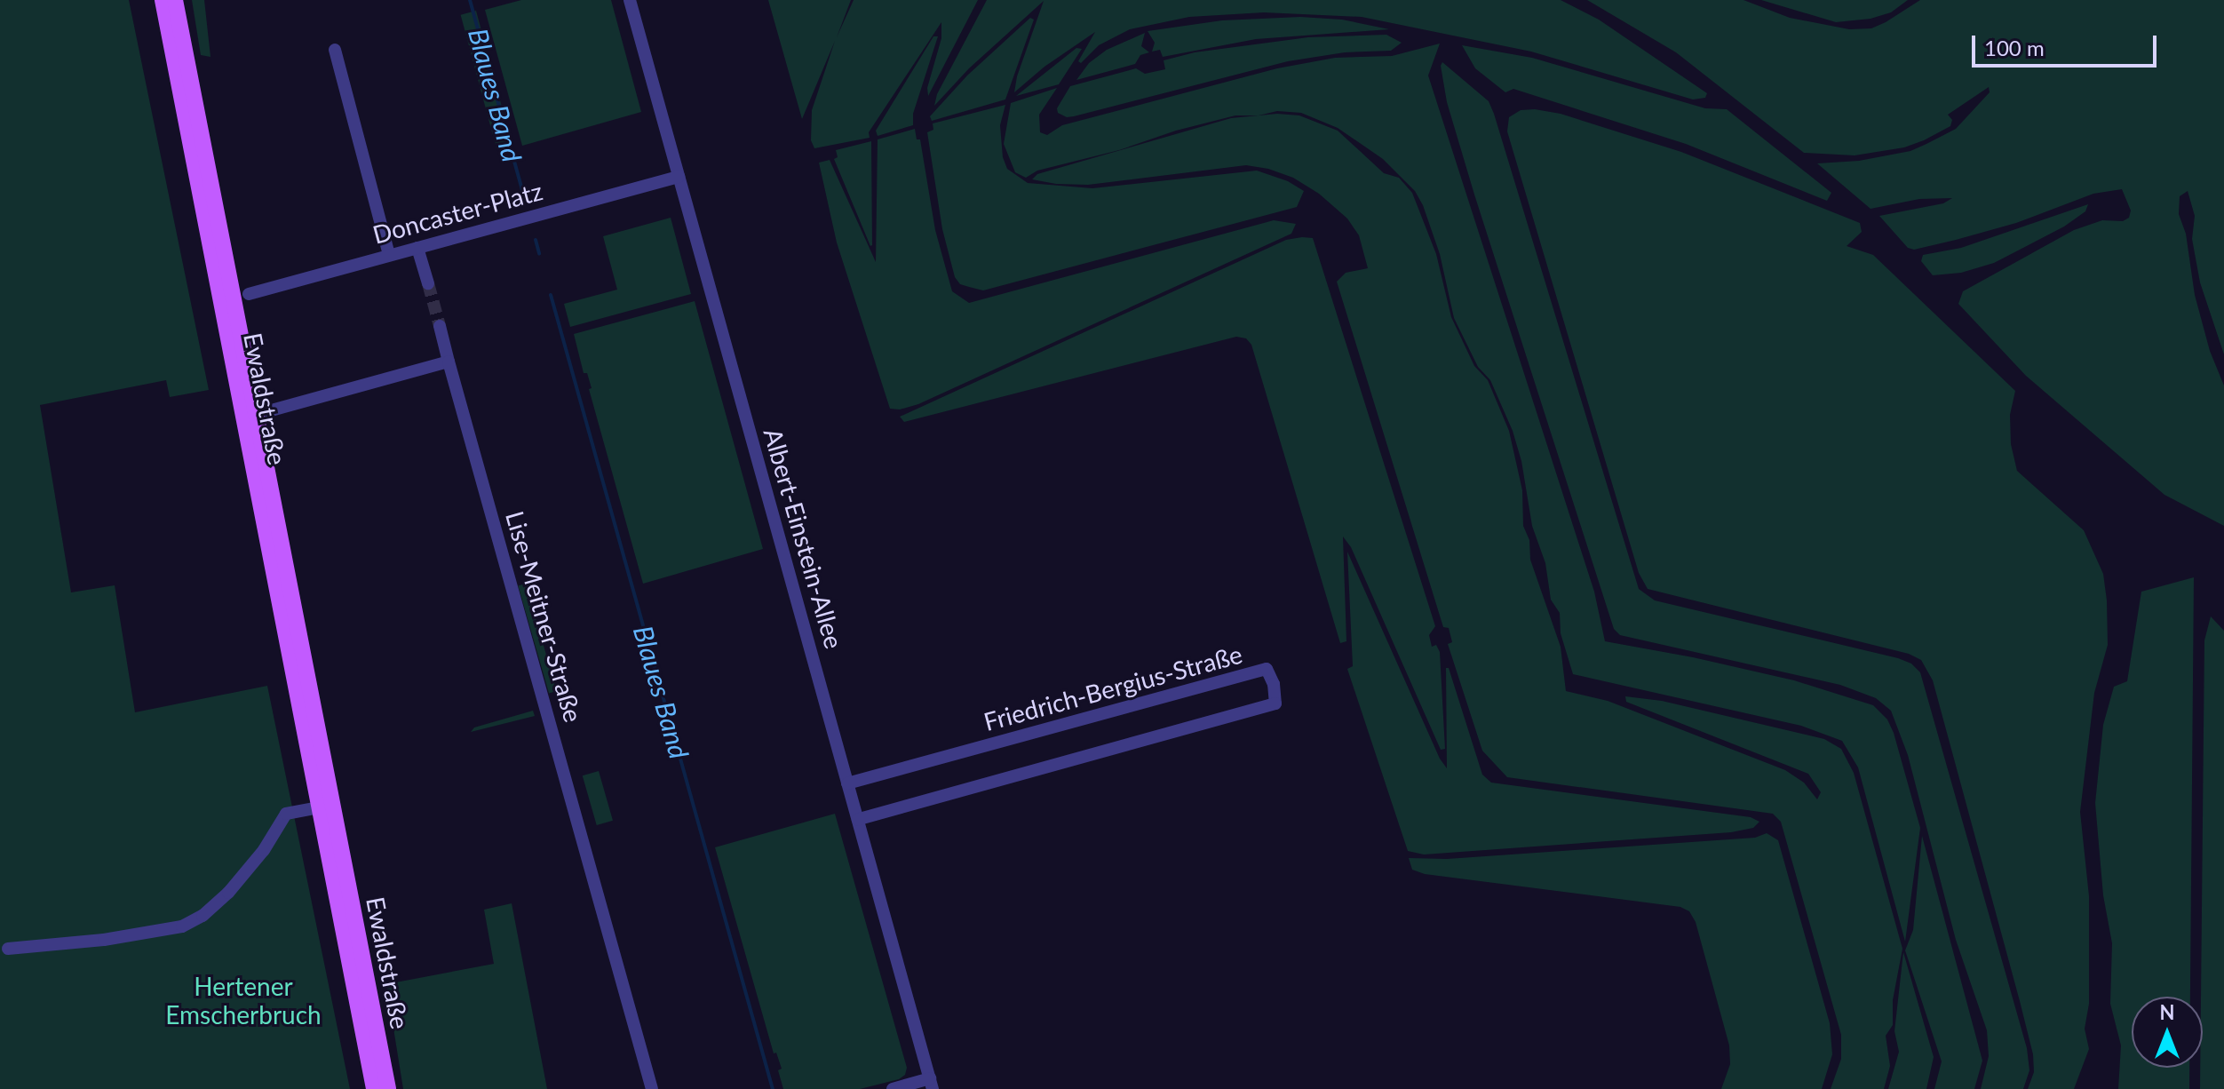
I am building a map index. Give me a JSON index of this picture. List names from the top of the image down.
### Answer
{
  "streets": {
    "main road": ["Ewaldstraße"],
    "street": [
      "Doncaster-Platz",
      "Albert-Einstein-Allee",
      "Lise-Meitner-Straße",
      "Friedrich-Bergius-Straße"
    ]
  },
  "crossings": [
    ["Doncaster-Platz", "Albert-Einstein-Allee"],
    ["Albert-Einstein-Allee", "Friedrich-Bergius-Straße"]
  ],
  "water": ["Blaues Band"],
  "parks": ["Hertener Emscherbruch"],
  "scale_bar": "100 m",
  "north": "top"
}
